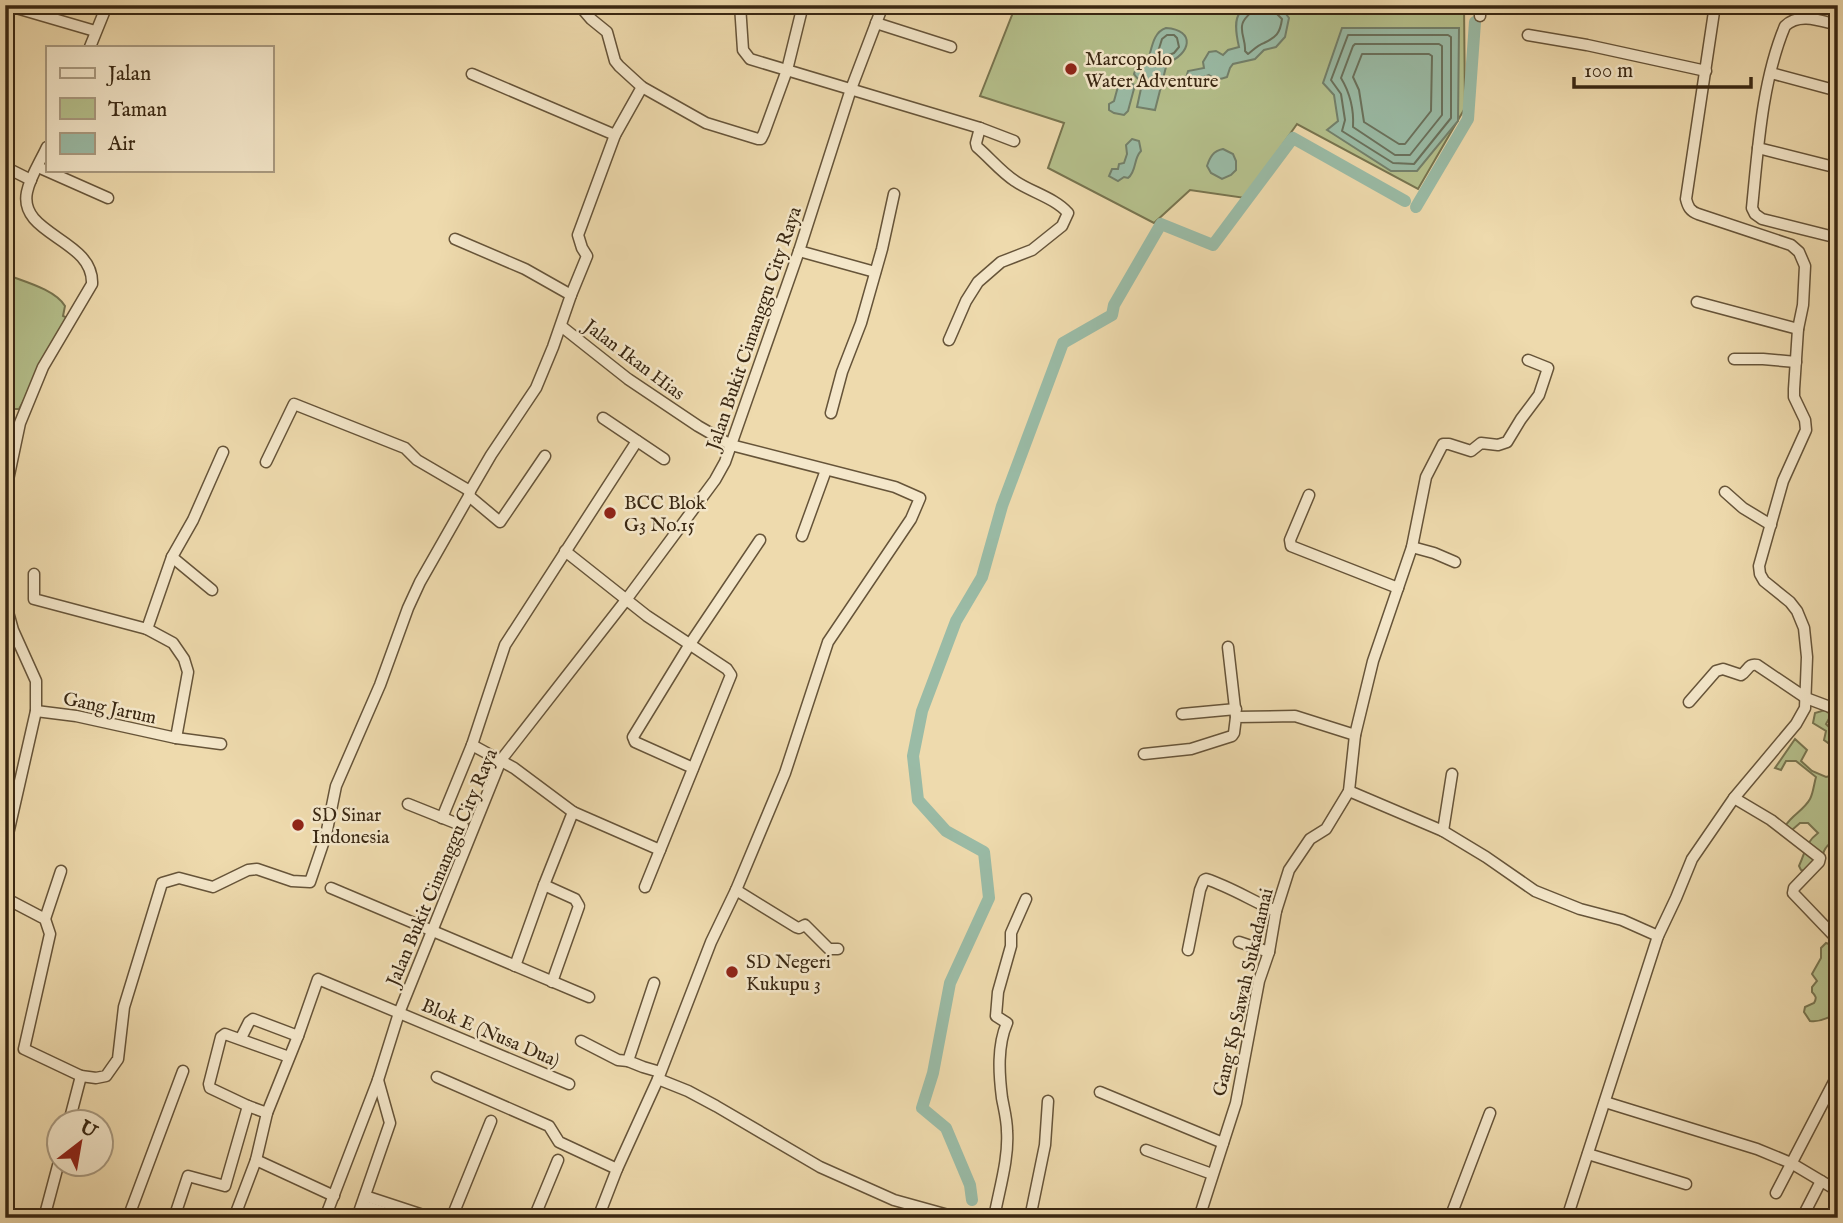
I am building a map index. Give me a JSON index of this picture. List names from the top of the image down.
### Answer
{
  "streets": {
    "street": [
      "Jalan Bukit Cimanggu City Raya",
      "Jalan Ikan Hias",
      "Gang Jarum",
      "Gang Kp Sawah Sukadamai",
      "Blok E (Nusa Dua)"
    ]
  },
  "crossings": [
    ["Jalan Bukit Cimanggu City Raya", "Jalan Ikan Hias"],
    ["Jalan Bukit Cimanggu City Raya", "Blok E (Nusa Dua)"]
  ],
  "places": [
    "Marcopolo Water Adventure",
    "BCC Blok G3 No.15",
    "SD Sinar Indonesia",
    "SD Negeri Kukupu 3"
  ],
  "legend": ["Jalan", "Taman", "Air"],
  "scale_bar": "100 m",
  "north": "top right"
}
